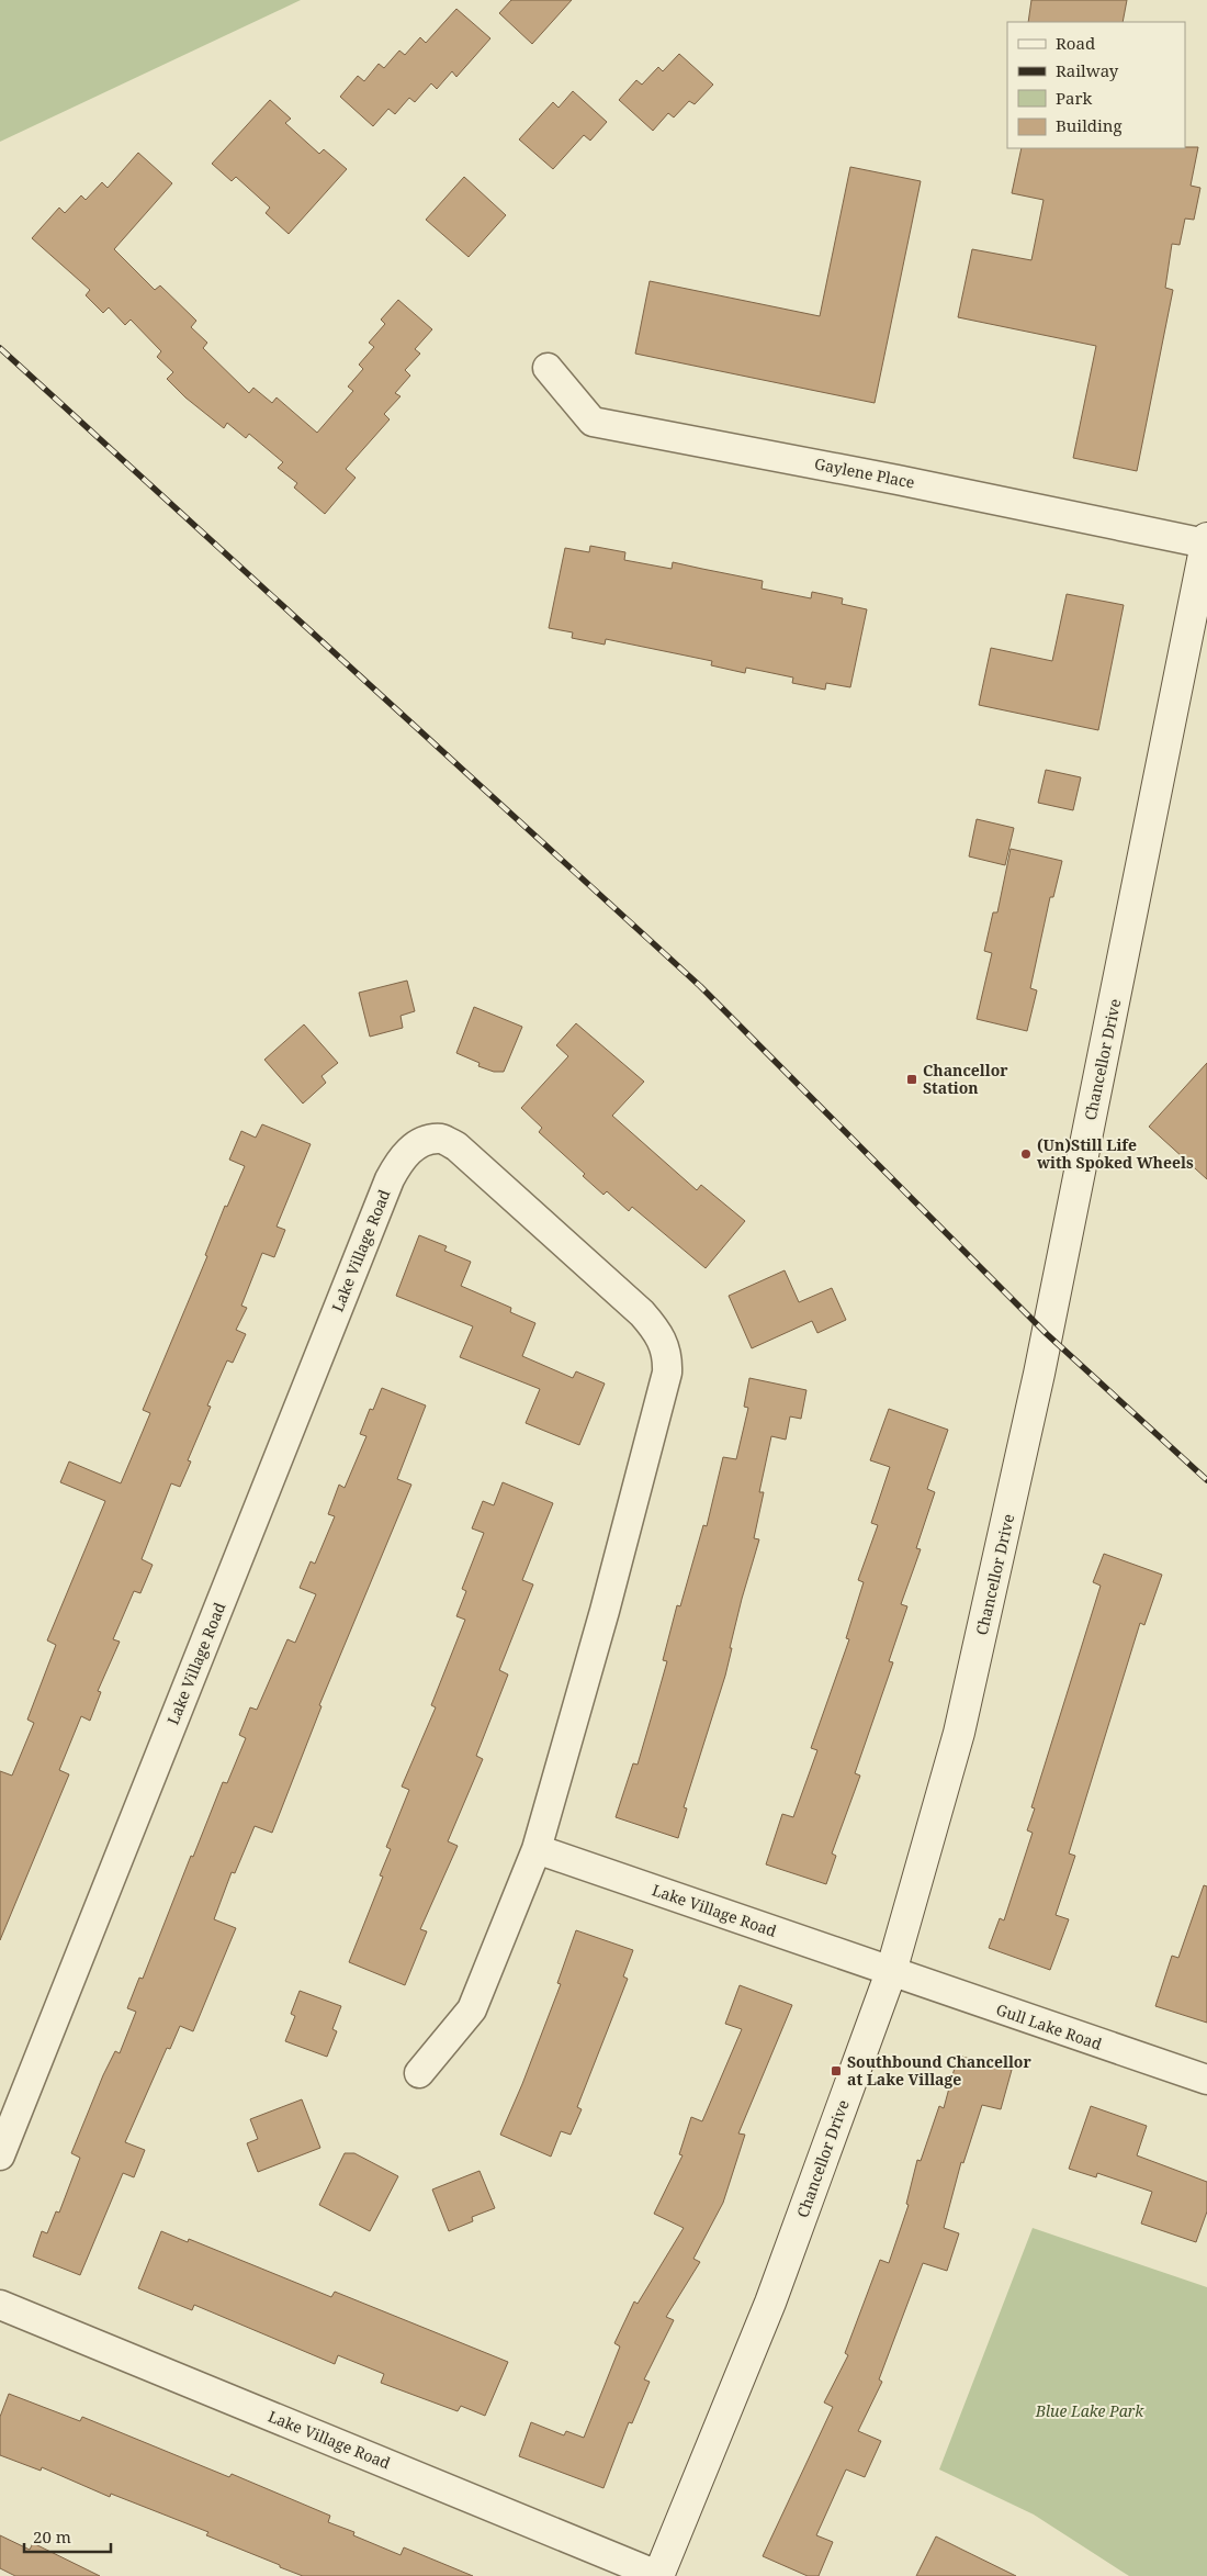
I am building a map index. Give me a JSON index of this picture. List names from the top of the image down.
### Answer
{
  "streets": {
    "street": [
      "Gaylene Place",
      "Chancellor Drive",
      "Lake Village Road",
      "Gull Lake Road"
    ]
  },
  "crossings": [
    ["Gaylene Place", "Chancellor Drive"],
    ["Chancellor Drive", "Lake Village Road"],
    ["Chancellor Drive", "Gull Lake Road"],
    ["Lake Village Road", "Gull Lake Road"]
  ],
  "parks": ["Blue Lake Park"],
  "places": {
    "transit": ["Chancellor Station", "Southbound Chancellor at Lake Village"],
    "other": ["(Un)Still Life with Spoked Wheels"]
  },
  "legend": [
    "Road",
    "Railway",
    "Park",
    "Building"
  ],
  "scale_bar": "20 m"
}
